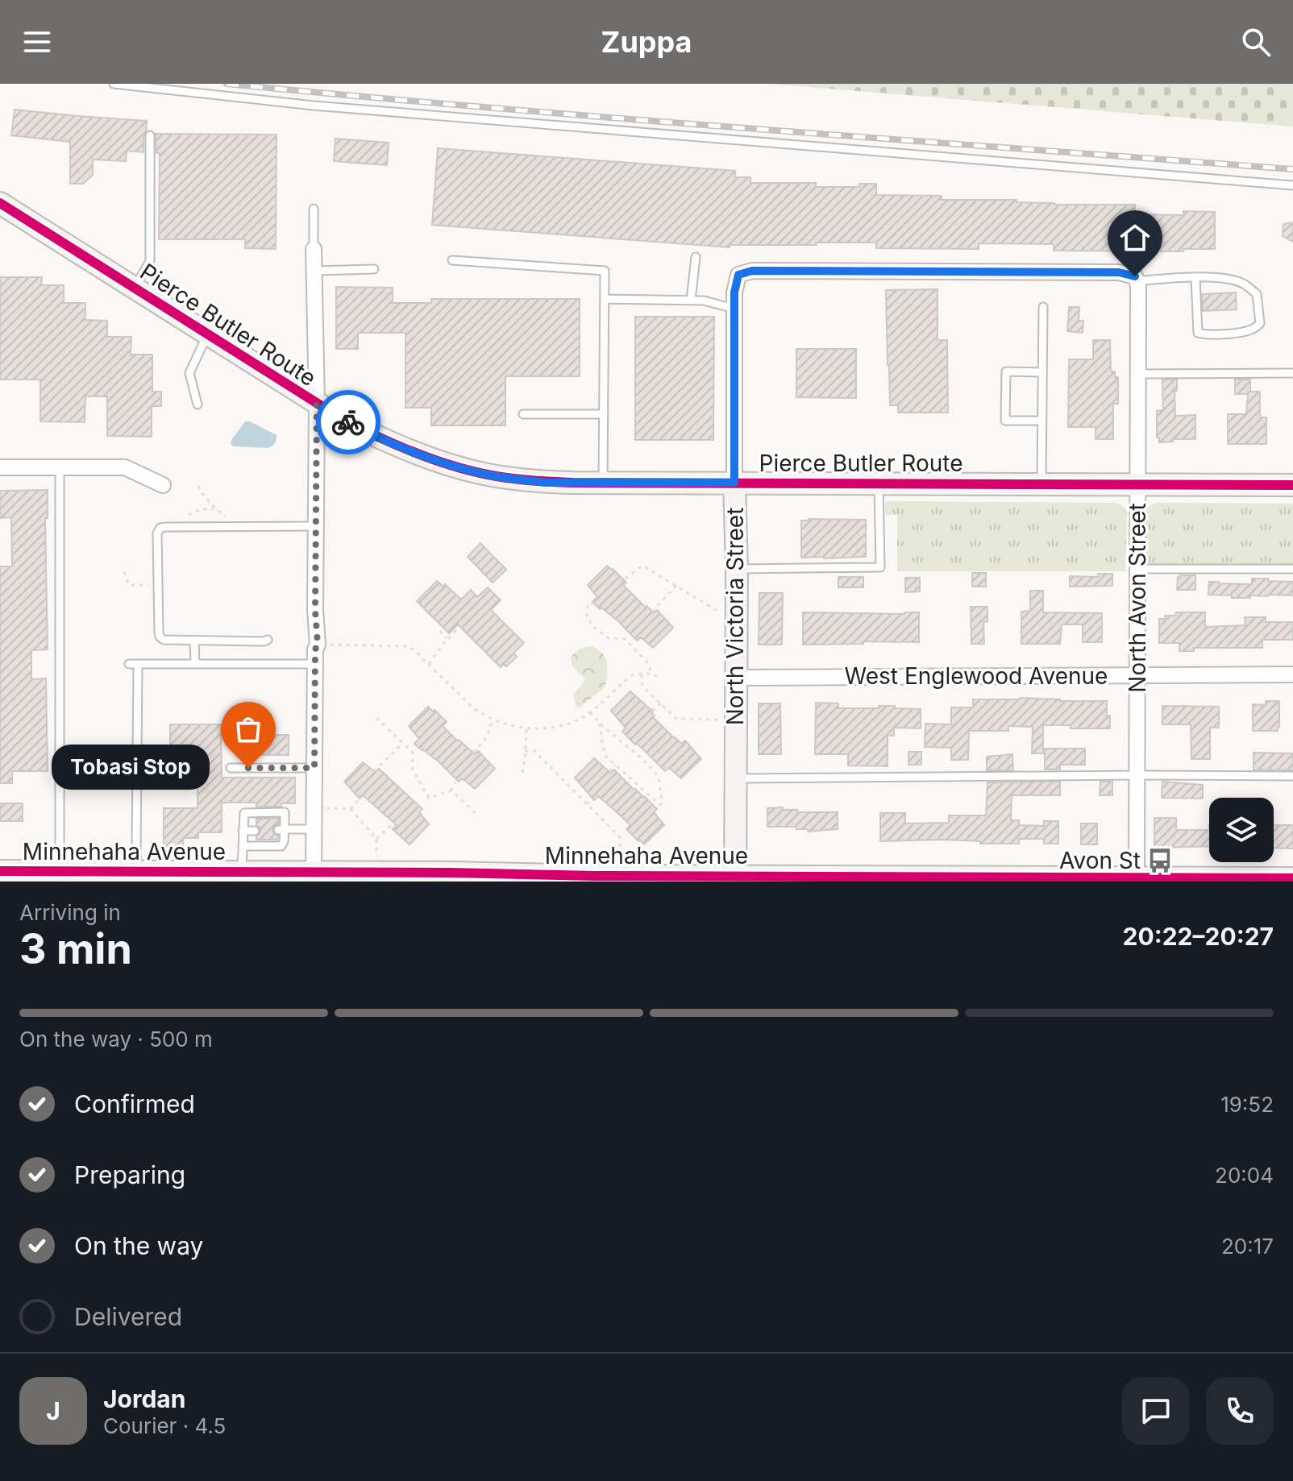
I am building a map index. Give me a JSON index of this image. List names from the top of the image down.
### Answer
{
  "streets": {
    "street": [
      "Pierce Butler Route",
      "North Avon Street",
      "North Victoria Street",
      "West Englewood Avenue",
      "Minnehaha Avenue"
    ]
  },
  "crossings": [
    ["Pierce Butler Route", "North Avon Street"],
    ["Pierce Butler Route", "North Victoria Street"],
    ["North Avon Street", "North Victoria Street"],
    ["North Avon Street", "West Englewood Avenue"],
    ["North Avon Street", "Minnehaha Avenue"],
    ["North Victoria Street", "West Englewood Avenue"],
    ["North Victoria Street", "Minnehaha Avenue"]
  ],
  "places": {
    "other": ["Tobasi Stop"],
    "bus stop": ["Avon St"]
  },
  "page": {
    "header": "Zuppa",
    "bubble": "Tobasi Stop",
    "heading": ["3 min", "Arriving in", "20:22–20:27"],
    "panel": ["Jordan", "Courier · 4.5"],
    "bar": "On the way · 500 m",
    "list": [
      ["Confirmed", "19:52"],
      ["Preparing", "20:04"],
      ["On the way", "20:17"],
      "Delivered"
    ],
    "round": "J"
  }
}
